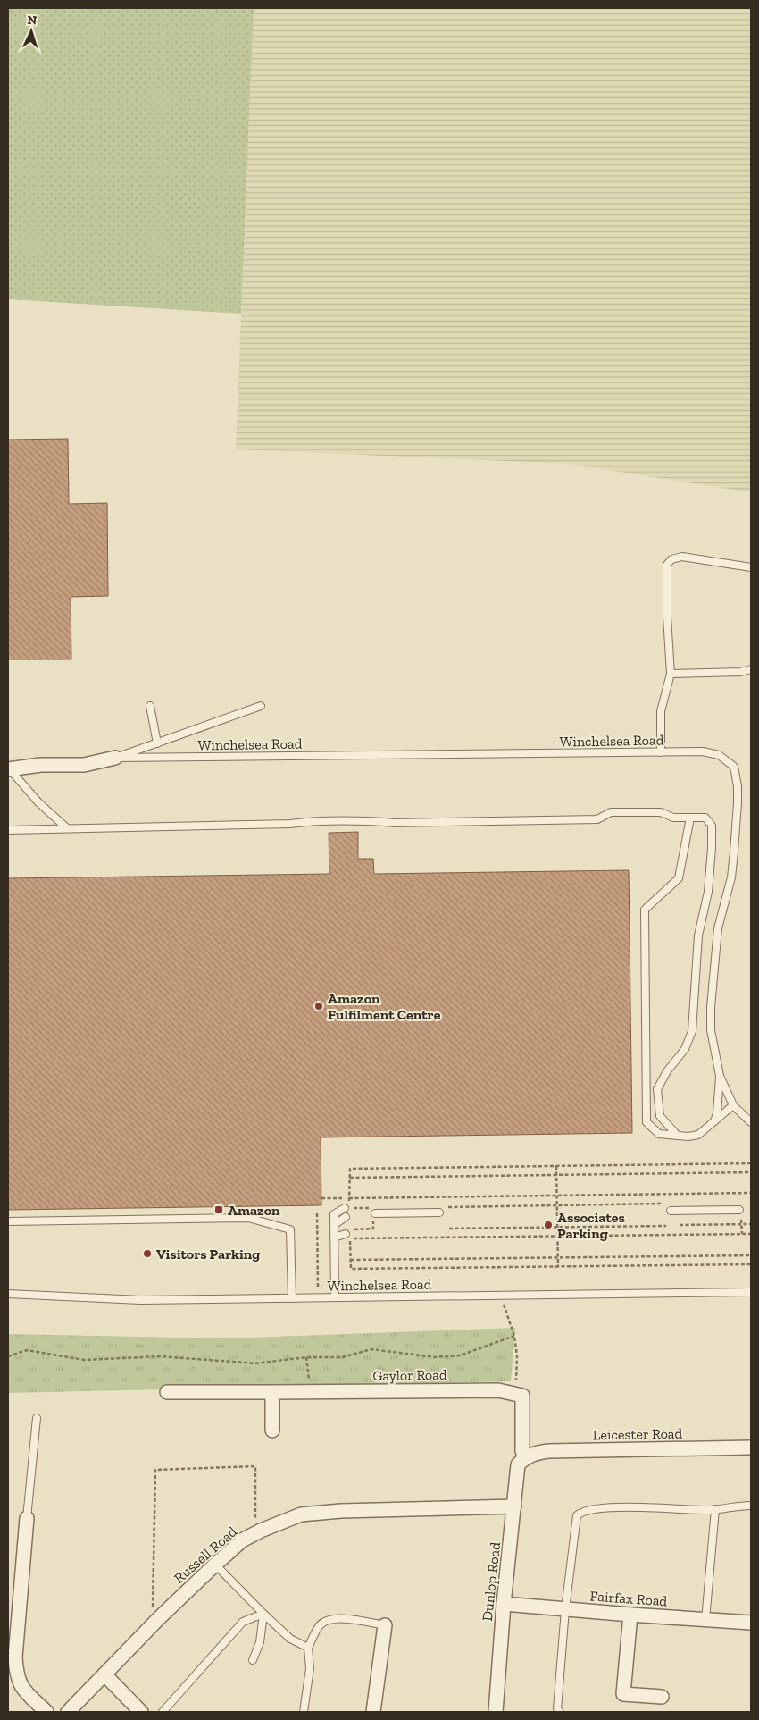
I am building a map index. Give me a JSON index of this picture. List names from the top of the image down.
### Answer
{
  "streets": {
    "street": [
      "Gaylor Road",
      "Leicester Road",
      "Russell Road",
      "Dunlop Road",
      "Fairfax Road"
    ],
    "lane": ["Winchelsea Road"]
  },
  "crossings": [
    ["Leicester Road", "Dunlop Road"],
    ["Russell Road", "Dunlop Road"],
    ["Dunlop Road", "Fairfax Road"]
  ],
  "places": {
    "other": ["Amazon Fulfilment Centre", "Associates Parking", "Visitors Parking"],
    "transit": ["Amazon"]
  },
  "north": "top"
}
